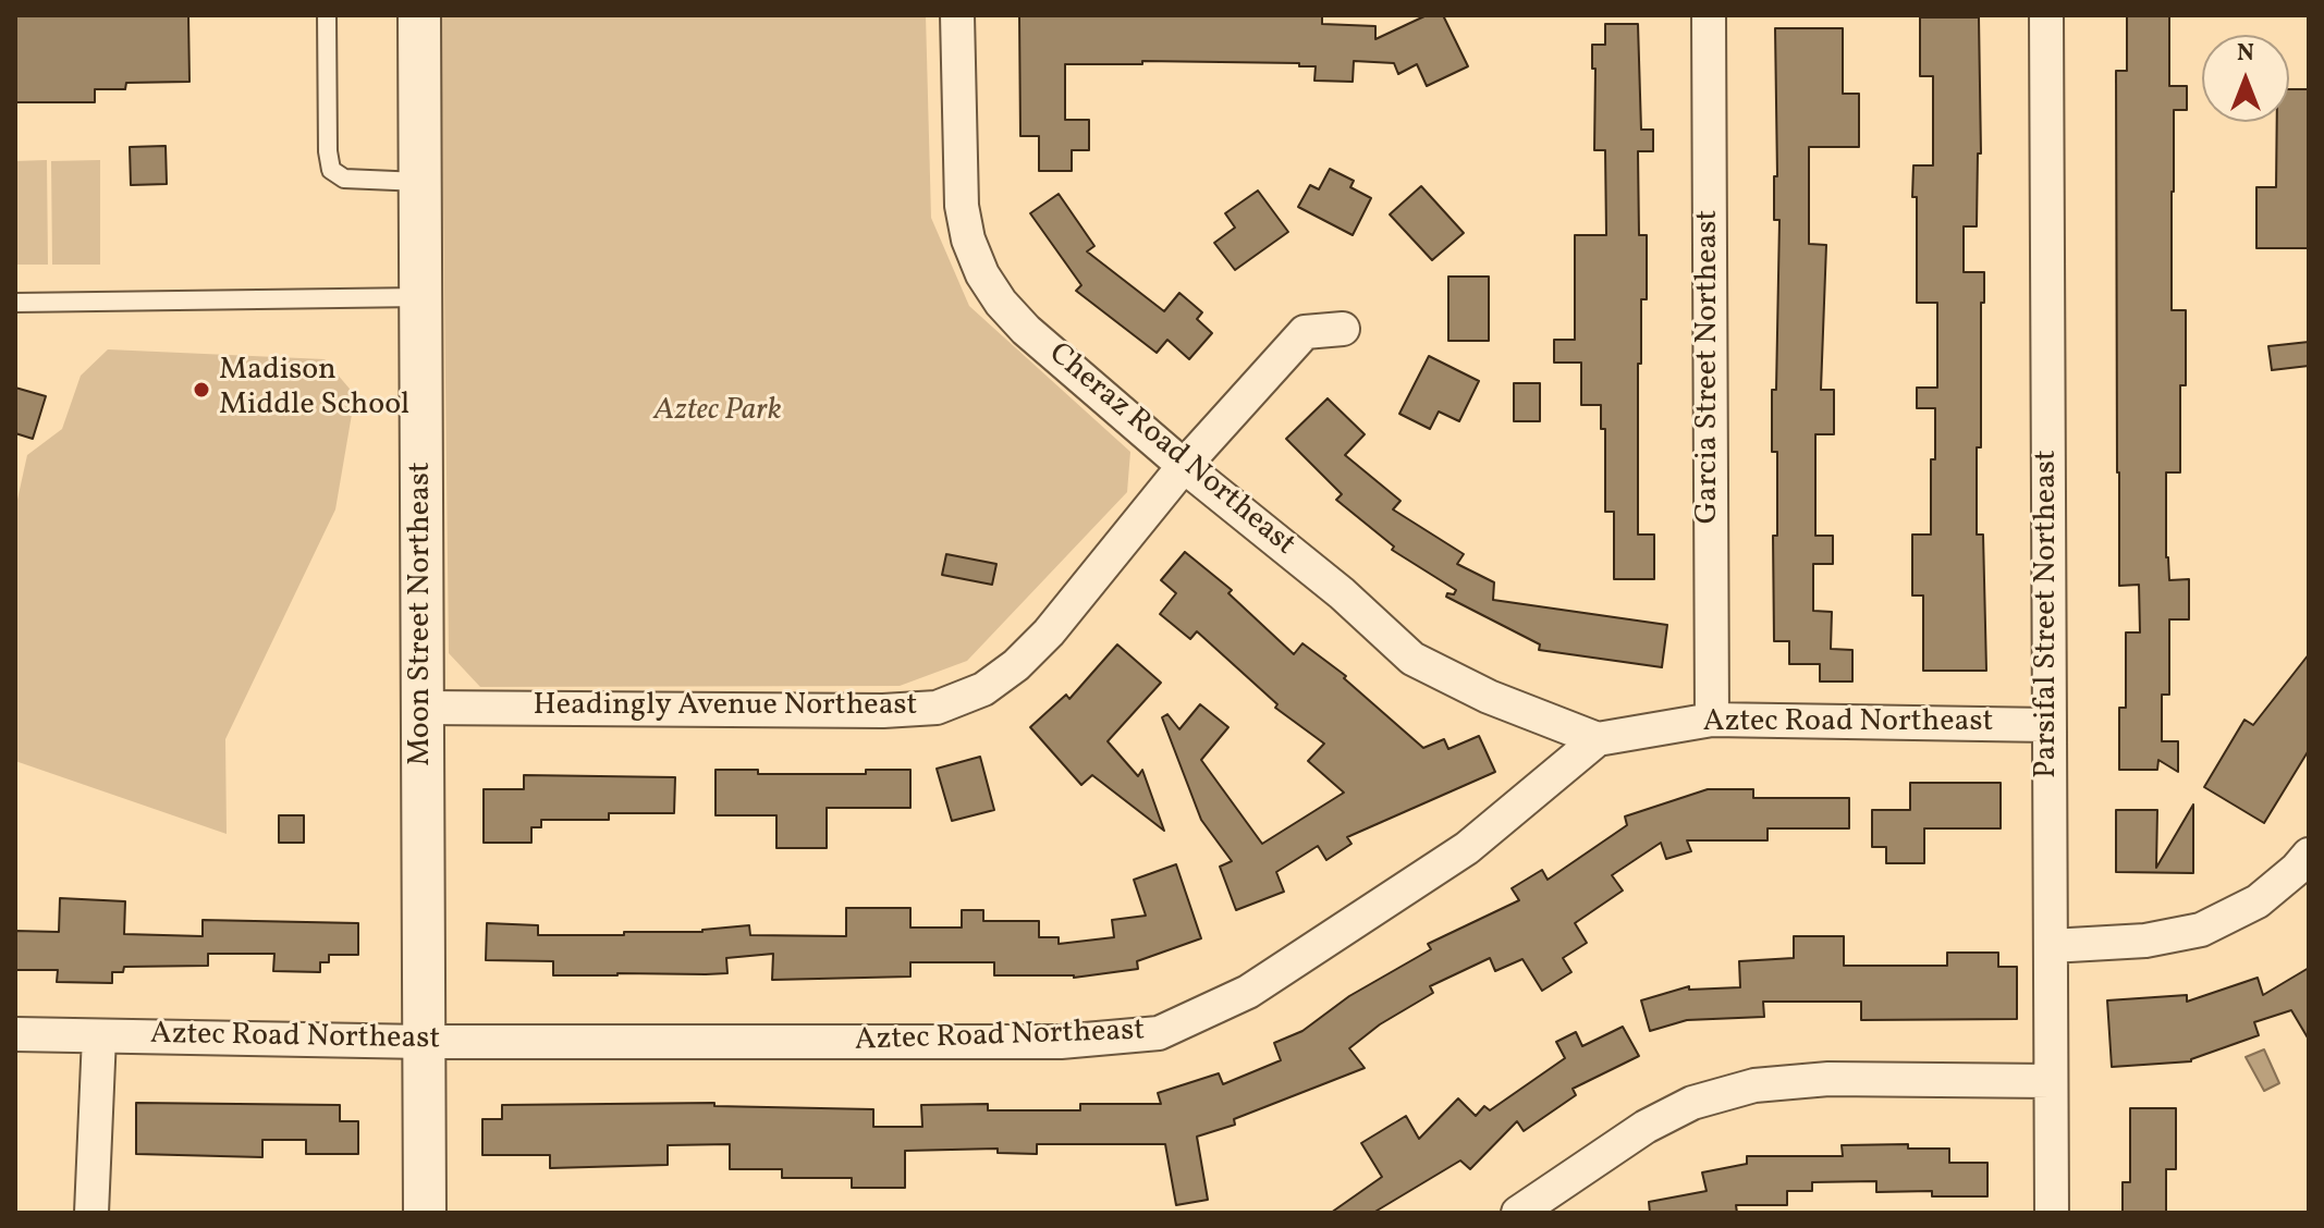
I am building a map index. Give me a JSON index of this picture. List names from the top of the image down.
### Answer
{
  "streets": {
    "street": [
      "Garcia Street Northeast",
      "Cheraz Road Northeast",
      "Moon Street Northeast",
      "Parsifal Street Northeast",
      "Headingly Avenue Northeast",
      "Aztec Road Northeast"
    ]
  },
  "crossings": [
    ["Garcia Street Northeast", "Aztec Road Northeast"],
    ["Cheraz Road Northeast", "Headingly Avenue Northeast"],
    ["Cheraz Road Northeast", "Aztec Road Northeast"],
    ["Moon Street Northeast", "Headingly Avenue Northeast"],
    ["Moon Street Northeast", "Aztec Road Northeast"],
    ["Parsifal Street Northeast", "Aztec Road Northeast"]
  ],
  "parks": ["Aztec Park"],
  "places": ["Madison Middle School"],
  "north": "top"
}
